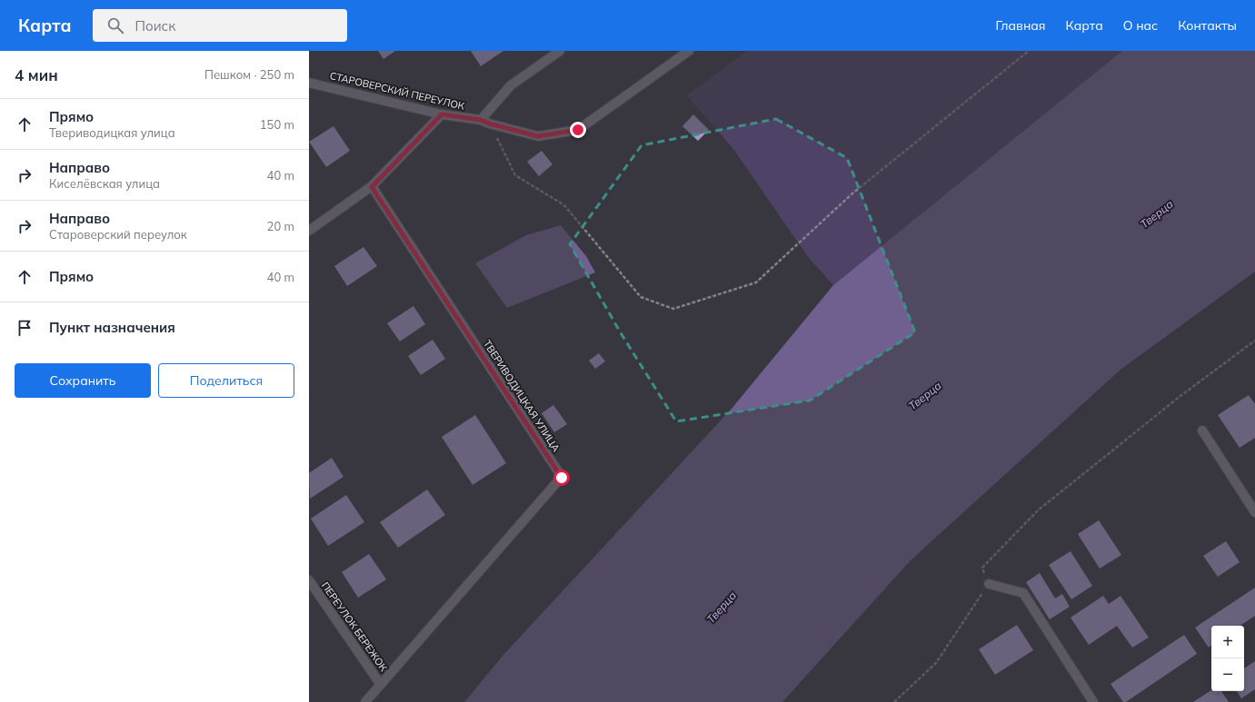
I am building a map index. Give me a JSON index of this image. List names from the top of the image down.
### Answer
{
  "streets": {
    "street": ["СТАРОВЕРСКИЙ ПЕРЕУЛОК", "ТВЕРИВОДИЦКАЯ УЛИЦА", "ПЕРЕУЛОК БЕРЕЖОК"]
  },
  "crossings": [
    ["ТВЕРИВОДИЦКАЯ УЛИЦА", "ПЕРЕУЛОК БЕРЕЖОК"]
  ],
  "water": ["Тверца"],
  "page": {
    "header": "Карта",
    "search": "Поиск",
    "nav": [
      "Главная",
      "Карта",
      "О нас",
      "Контакты"
    ],
    "heading": ["4 мин", "Пешком · 250 m"],
    "list": [
      ["Прямо", "Твериводицкая улица", "150 m"],
      ["Направо", "Киселёвская улица", "40 m"],
      ["Направо", "Староверский переулок", "20 m"],
      ["Прямо", "40 m"],
      "Пункт назначения"
    ],
    "buttons": ["Сохранить", "Поделиться"],
    "map_buttons": ["+", "−"]
  }
}
